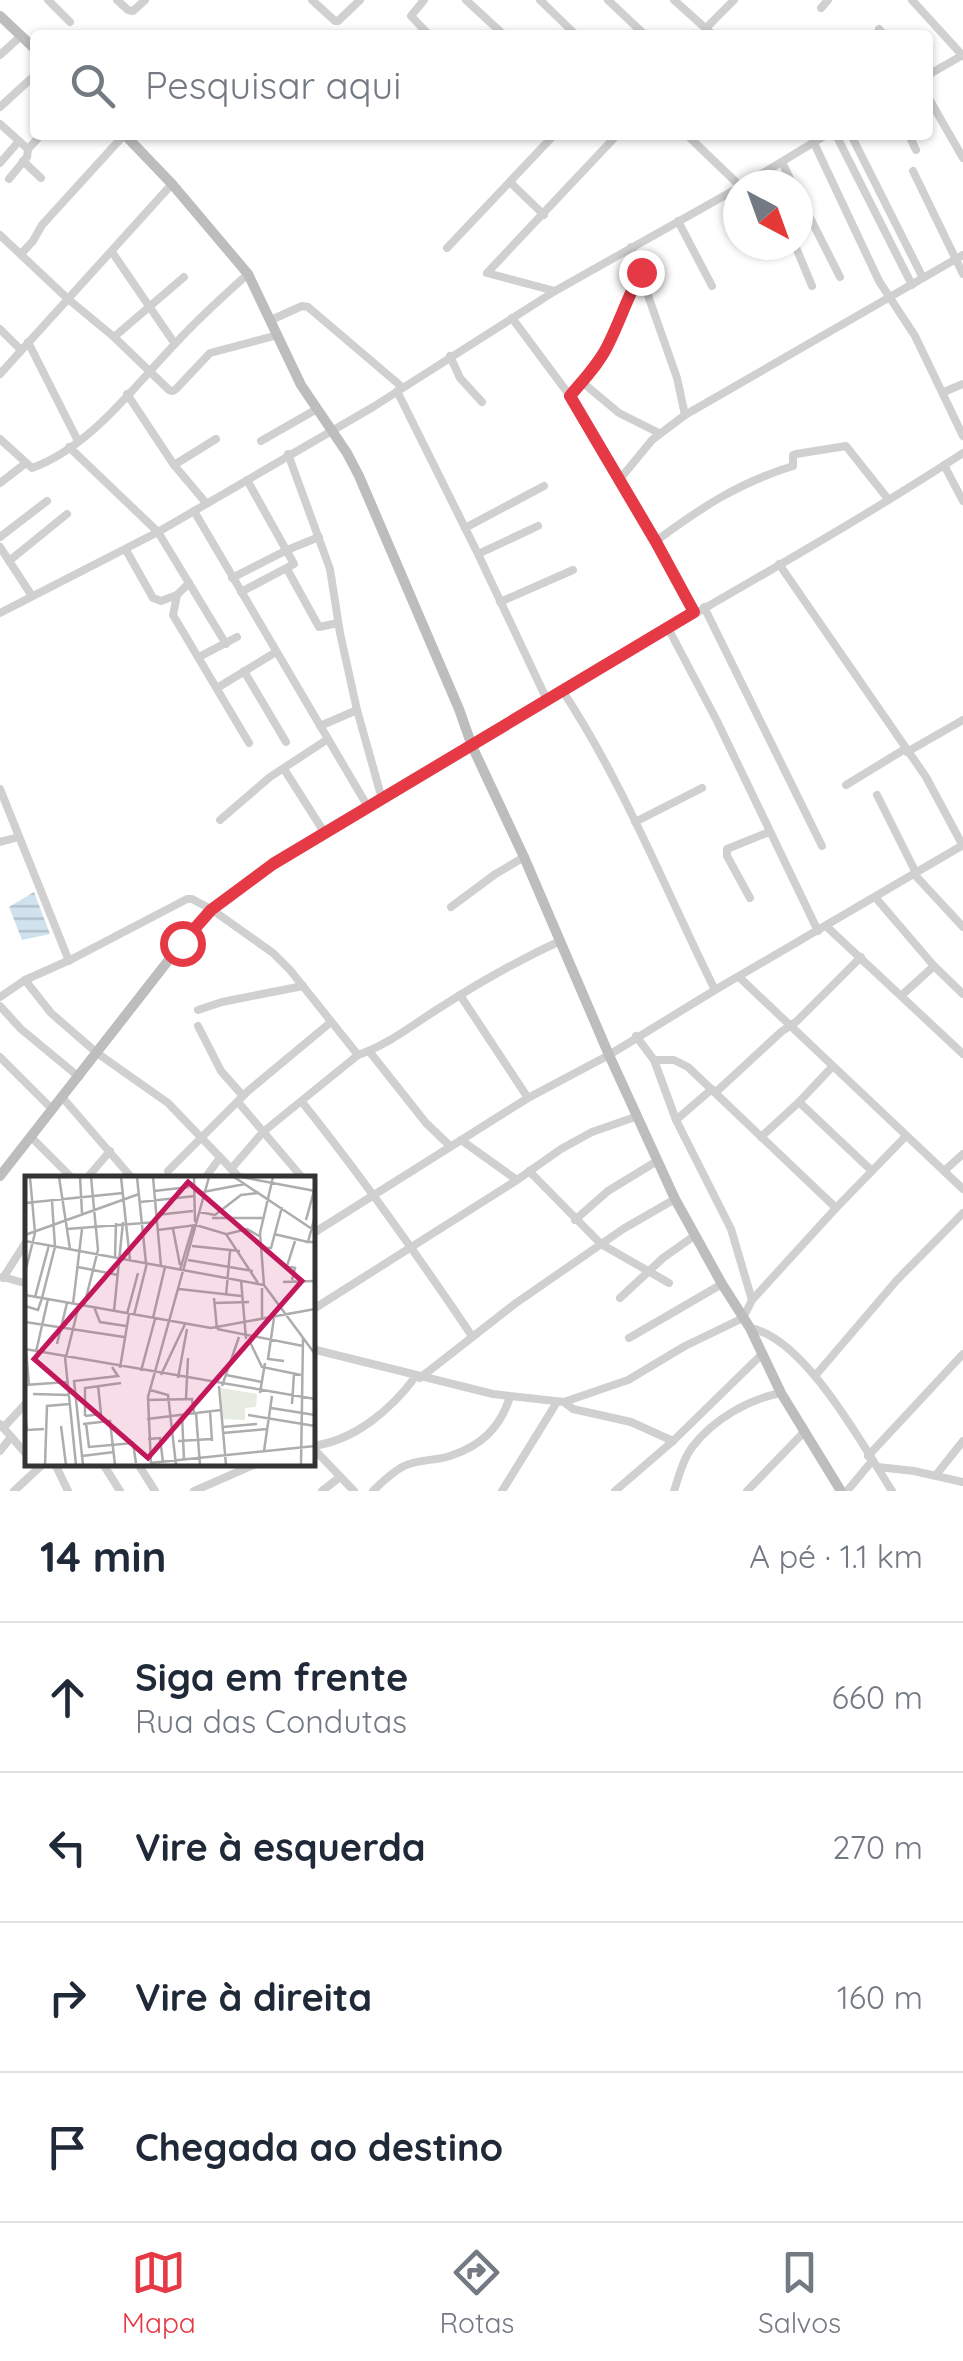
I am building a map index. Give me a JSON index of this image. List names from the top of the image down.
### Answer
{
  "north": "bottom right",
  "page": {
    "search": "Pesquisar aqui",
    "heading": ["14 min", "A pé · 1.1 km"],
    "list": [
      ["Siga em frente", "Rua das Condutas", "660 m"],
      ["Vire à esquerda", "270 m"],
      ["Vire à direita", "160 m"],
      "Chegada ao destino"
    ],
    "nav": ["Mapa", "Rotas", "Salvos"]
  }
}
